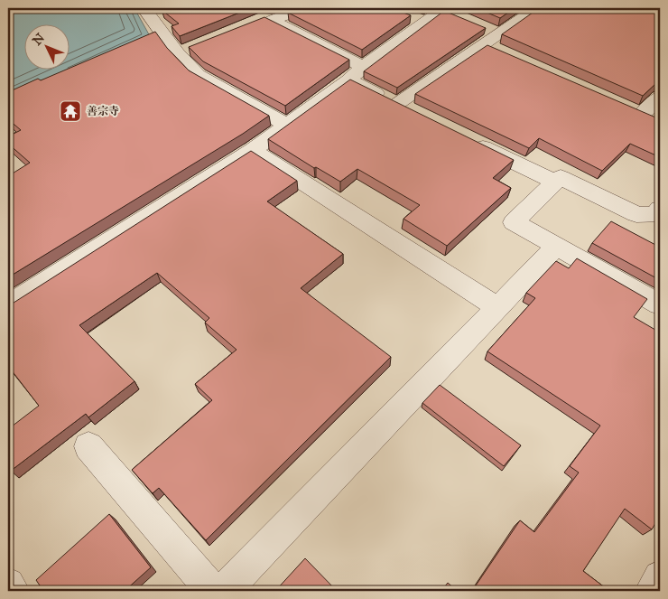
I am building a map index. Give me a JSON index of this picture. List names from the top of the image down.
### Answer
{
  "places": {
    "temple": ["善宗寺"]
  },
  "north": "top left"
}
